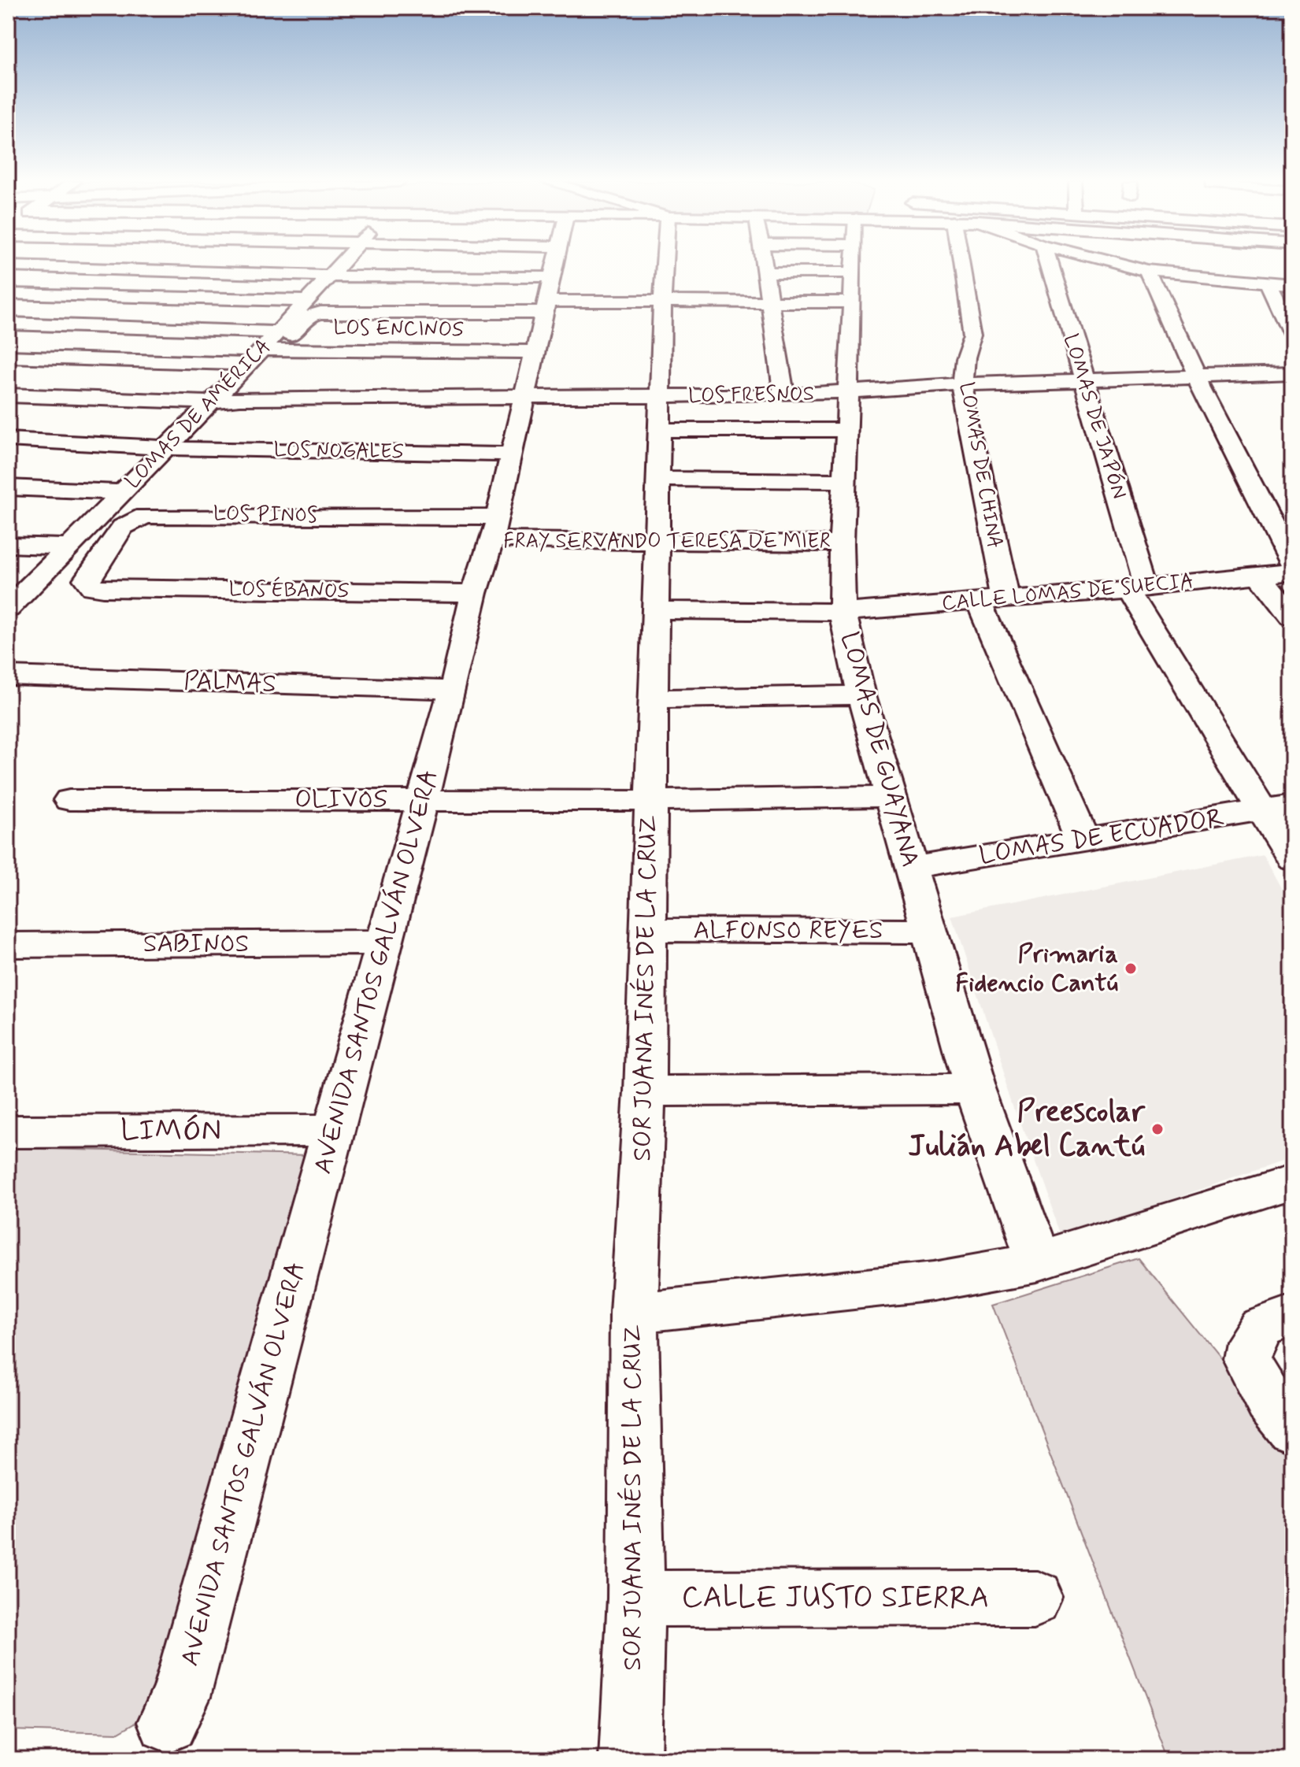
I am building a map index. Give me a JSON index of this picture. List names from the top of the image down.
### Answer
{
  "streets": {
    "street": [
      "LOS ENCINOS",
      "LOS FRESNOS",
      "LOMAS DE AMÉRICA",
      "LOMAS DE JAPÓN",
      "LOS NOGALES",
      "LOMAS DE CHINA",
      "LOS PINOS",
      "FRAY SERVANDO TERESA DE MIER",
      "LOS ÉBANOS",
      "CALLE LOMAS DE SUECIA",
      "PALMAS",
      "LOMAS DE GUAYANA",
      "OLIVOS",
      "LOMAS DE ECUADOR",
      "ALFONSO REYES",
      "SABINOS",
      "AVENIDA SANTOS GALVÁN OLVERA",
      "SOR JUANA INÉS DE LA CRUZ",
      "LIMÓN",
      "CALLE JUSTO SIERRA"
    ]
  },
  "crossings": [
    ["LOS ENCINOS", "LOMAS DE AMÉRICA"],
    ["LOS ENCINOS", "AVENIDA SANTOS GALVÁN OLVERA"],
    ["LOS FRESNOS", "LOMAS DE AMÉRICA"],
    ["LOS FRESNOS", "LOMAS DE JAPÓN"],
    ["LOS FRESNOS", "LOMAS DE CHINA"],
    ["LOS FRESNOS", "LOMAS DE GUAYANA"],
    ["LOS FRESNOS", "AVENIDA SANTOS GALVÁN OLVERA"],
    ["LOS FRESNOS", "SOR JUANA INÉS DE LA CRUZ"],
    ["LOMAS DE AMÉRICA", "LOS NOGALES"],
    ["LOMAS DE JAPÓN", "CALLE LOMAS DE SUECIA"],
    ["LOMAS DE JAPÓN", "LOMAS DE ECUADOR"],
    ["LOS NOGALES", "AVENIDA SANTOS GALVÁN OLVERA"],
    ["LOMAS DE CHINA", "CALLE LOMAS DE SUECIA"],
    ["LOMAS DE CHINA", "LOMAS DE ECUADOR"],
    ["LOS PINOS", "FRAY SERVANDO TERESA DE MIER"],
    ["LOS PINOS", "LOS ÉBANOS"],
    ["LOS PINOS", "AVENIDA SANTOS GALVÁN OLVERA"],
    ["FRAY SERVANDO TERESA DE MIER", "LOMAS DE GUAYANA"],
    ["FRAY SERVANDO TERESA DE MIER", "AVENIDA SANTOS GALVÁN OLVERA"],
    ["FRAY SERVANDO TERESA DE MIER", "SOR JUANA INÉS DE LA CRUZ"],
    ["LOS ÉBANOS", "AVENIDA SANTOS GALVÁN OLVERA"],
    ["CALLE LOMAS DE SUECIA", "LOMAS DE GUAYANA"],
    ["CALLE LOMAS DE SUECIA", "SOR JUANA INÉS DE LA CRUZ"],
    ["PALMAS", "AVENIDA SANTOS GALVÁN OLVERA"],
    ["LOMAS DE GUAYANA", "OLIVOS"],
    ["LOMAS DE GUAYANA", "LOMAS DE ECUADOR"],
    ["LOMAS DE GUAYANA", "ALFONSO REYES"],
    ["OLIVOS", "AVENIDA SANTOS GALVÁN OLVERA"],
    ["OLIVOS", "SOR JUANA INÉS DE LA CRUZ"],
    ["ALFONSO REYES", "SOR JUANA INÉS DE LA CRUZ"],
    ["SABINOS", "AVENIDA SANTOS GALVÁN OLVERA"],
    ["AVENIDA SANTOS GALVÁN OLVERA", "LIMÓN"],
    ["SOR JUANA INÉS DE LA CRUZ", "CALLE JUSTO SIERRA"]
  ],
  "places": ["Primaria Fidencio Cantú", "Preescolar Julián Abel Cantú"]
}
